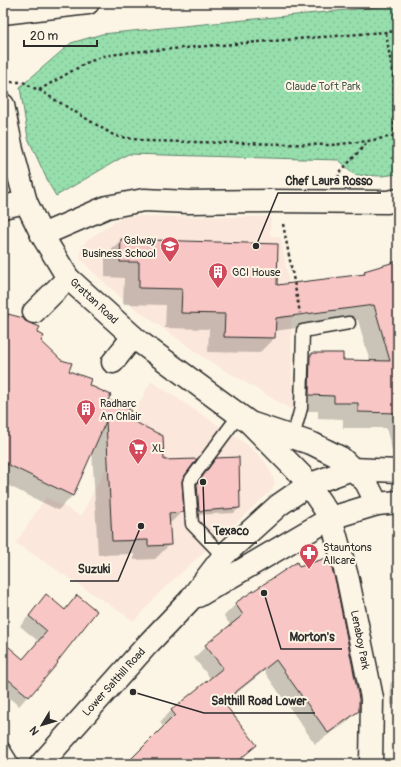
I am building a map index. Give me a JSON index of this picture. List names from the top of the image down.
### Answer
{
  "streets": {
    "street": ["Grattan Road", "Lenaboy Park", "Lower Salthill Road"]
  },
  "crossings": [
    ["Grattan Road", "Lenaboy Park"],
    ["Grattan Road", "Lower Salthill Road"],
    ["Lenaboy Park", "Lower Salthill Road"]
  ],
  "parks": ["Claude Toft Park"],
  "places": {
    "other": [
      "Chef Laura Rosso",
      "Texaco",
      "Suzuki",
      "Morton's",
      "Salthill Road Lower"
    ],
    "school or university": ["Galway Business School"],
    "building": ["GCI House", "Radharc An Chlair"],
    "supermarket": ["XL"],
    "pharmacy": ["Stauntons Allcare"]
  },
  "scale_bar": "20 m",
  "north": "bottom left"
}
